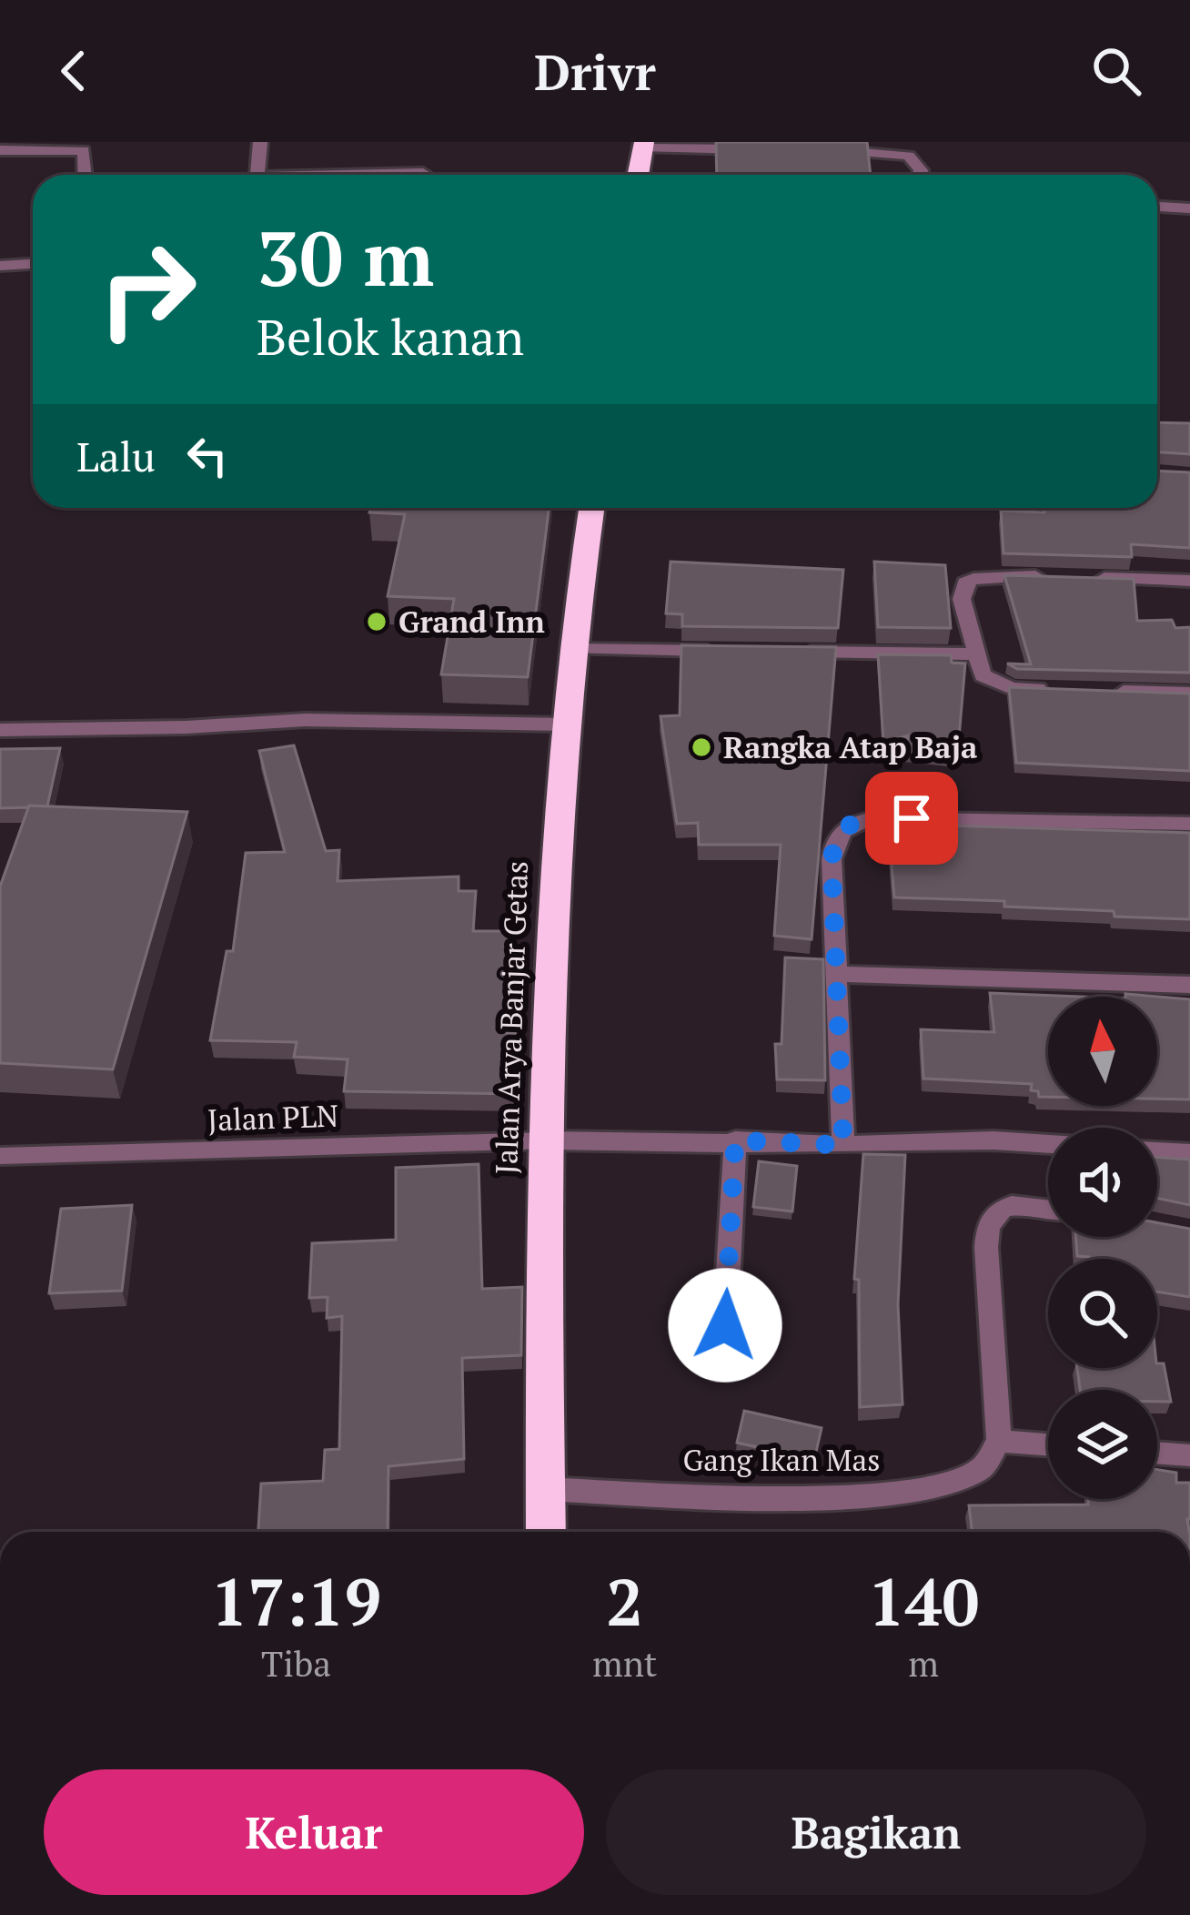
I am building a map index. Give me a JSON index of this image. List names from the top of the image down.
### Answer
{
  "streets": {
    "highway": ["Jalan Arya Banjar Getas"],
    "street": ["Gang Ikan Mas"],
    "lane": ["Jalan PLN"]
  },
  "crossings": [
    ["Jalan Arya Banjar Getas", "Jalan PLN"],
    ["Jalan Arya Banjar Getas", "Gang Ikan Mas"]
  ],
  "places": ["Grand Inn", "Rangka Atap Baja"],
  "north": "top",
  "page": {
    "header": "Drivr",
    "turn": ["30 m", "Belok kanan"],
    "then": "Lalu",
    "eta": [
      "17:19",
      "Tiba",
      "2",
      "mnt",
      "140",
      "m"
    ],
    "buttons": ["Keluar", "Bagikan"]
  }
}
